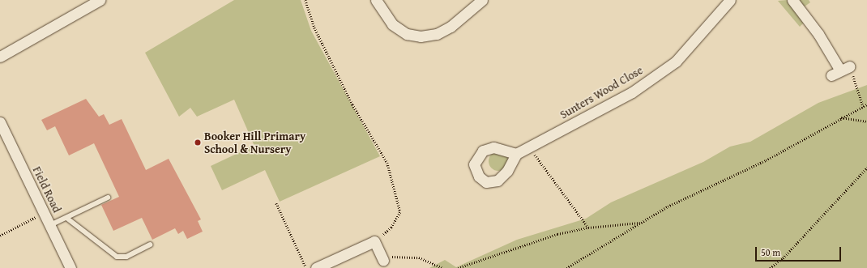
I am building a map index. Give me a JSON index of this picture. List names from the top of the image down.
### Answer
{
  "streets": {
    "street": ["Sunters Wood Close", "Field Road"]
  },
  "places": ["Booker Hill Primary School & Nursery"],
  "scale_bar": "50 m"
}
